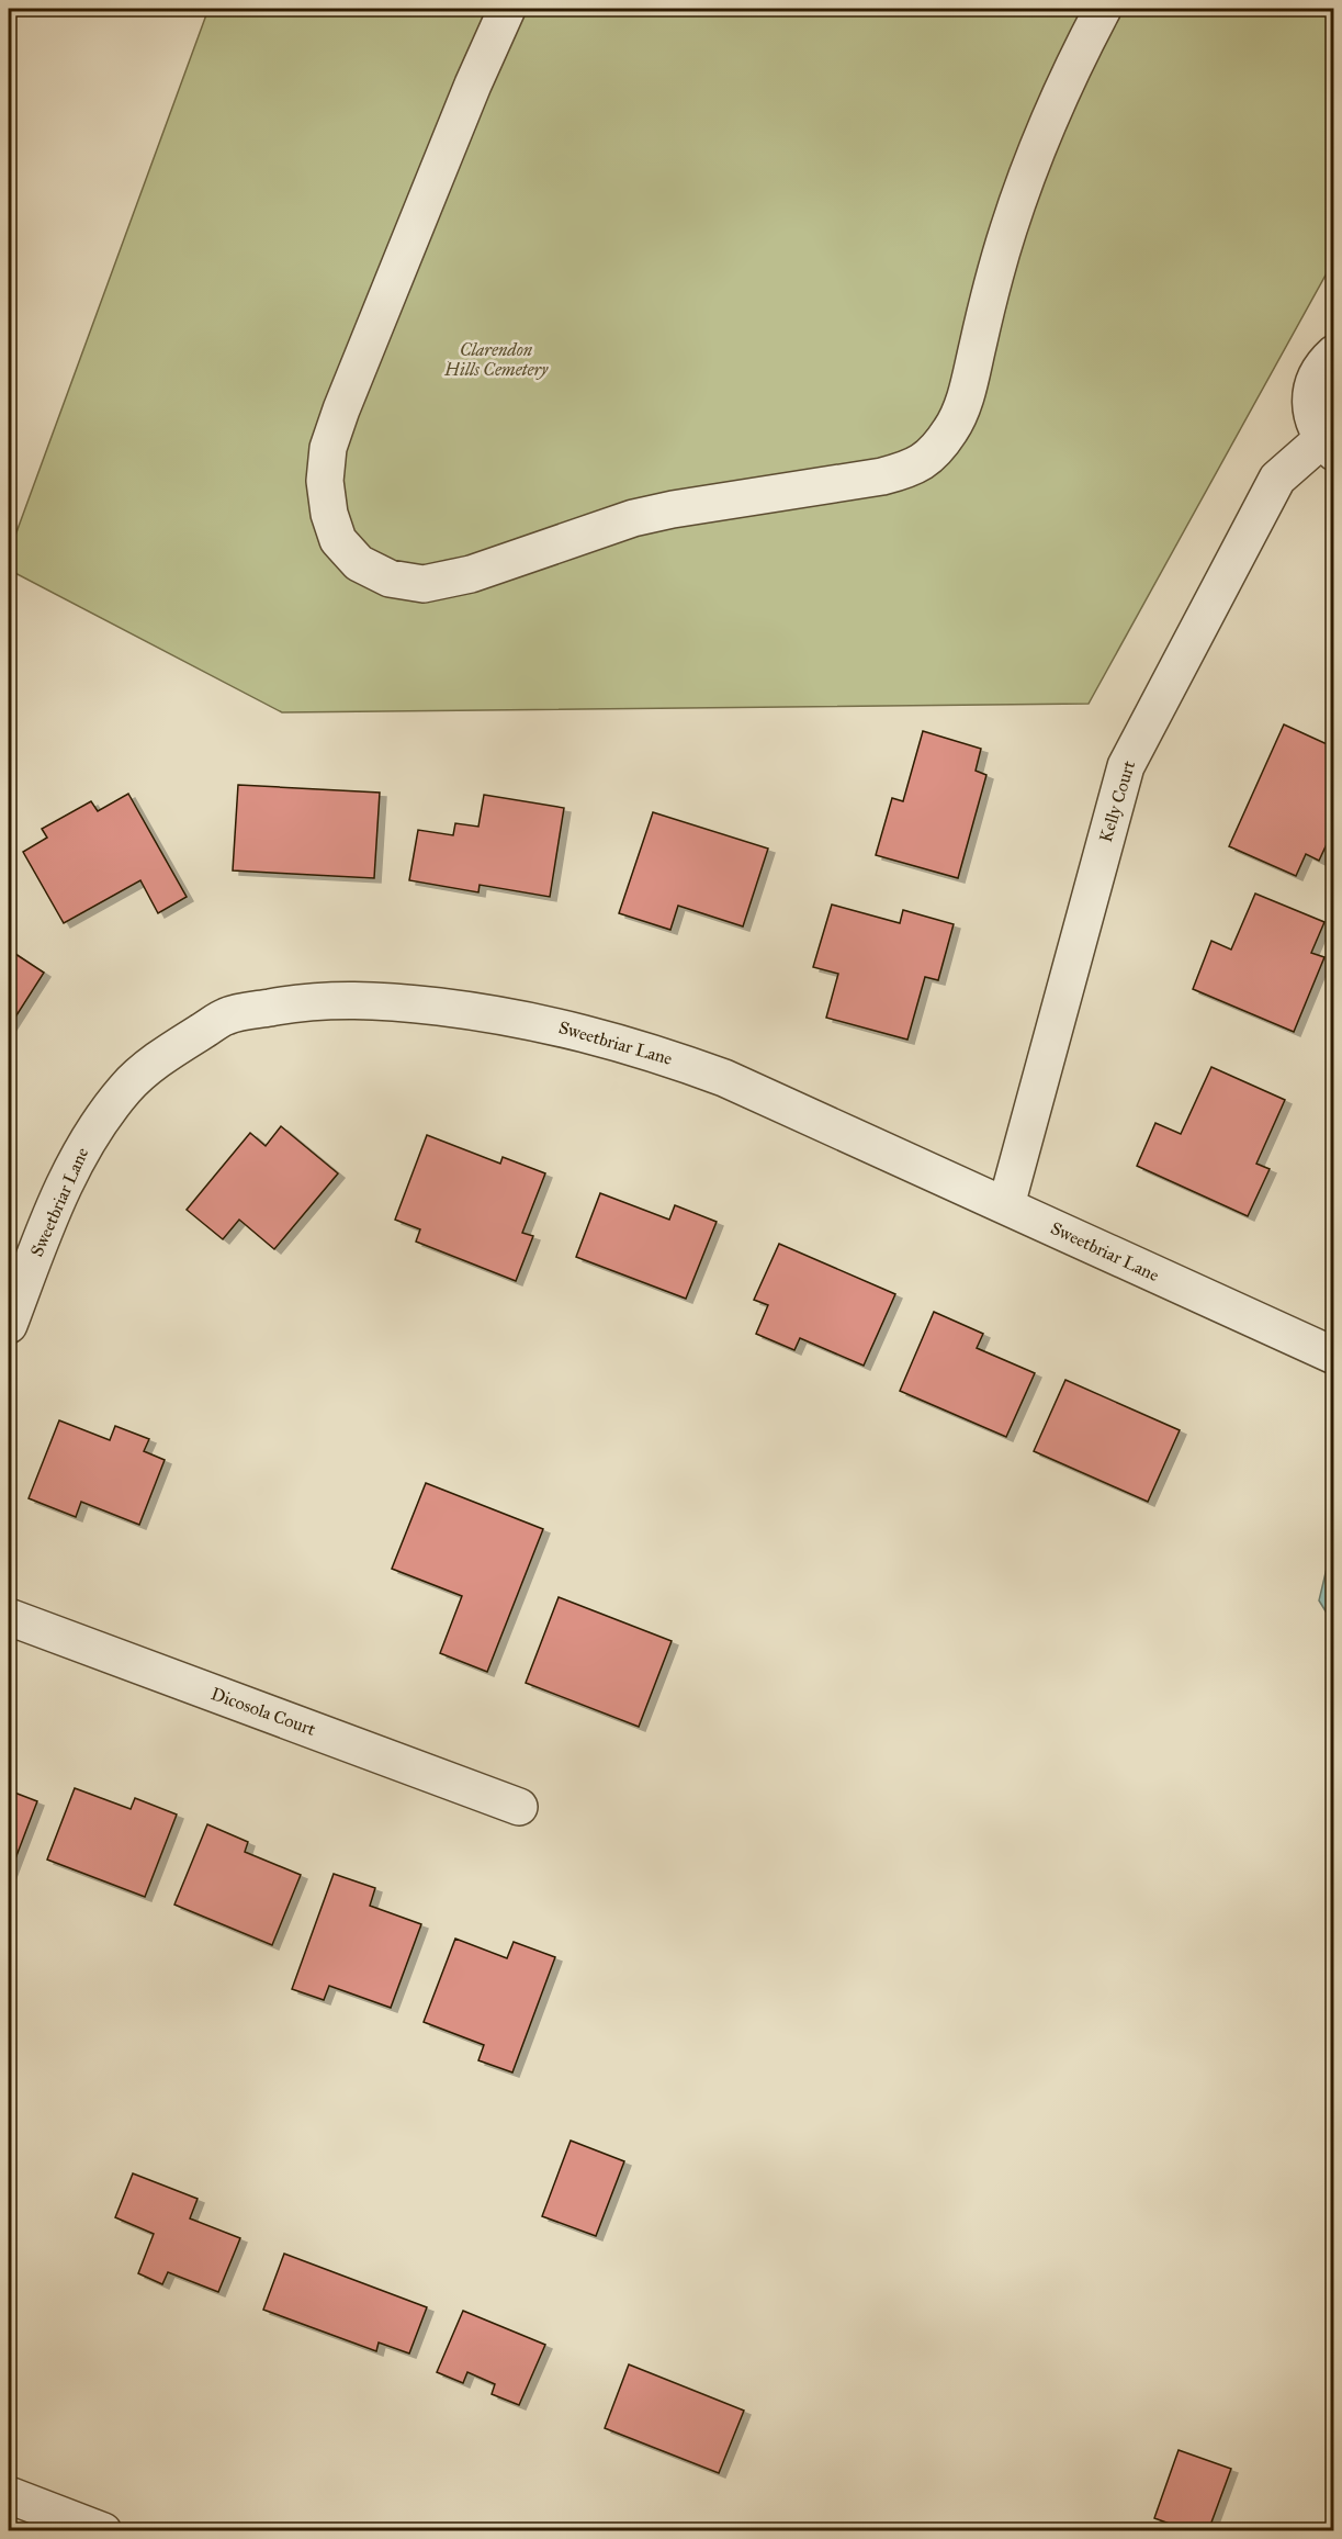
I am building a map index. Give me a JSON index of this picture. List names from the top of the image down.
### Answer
{
  "streets": {
    "street": ["Kelly Court", "Sweetbriar Lane", "Dicosola Court"]
  },
  "crossings": [
    ["Kelly Court", "Sweetbriar Lane"]
  ],
  "parks": ["Clarendon Hills Cemetery"]
}
